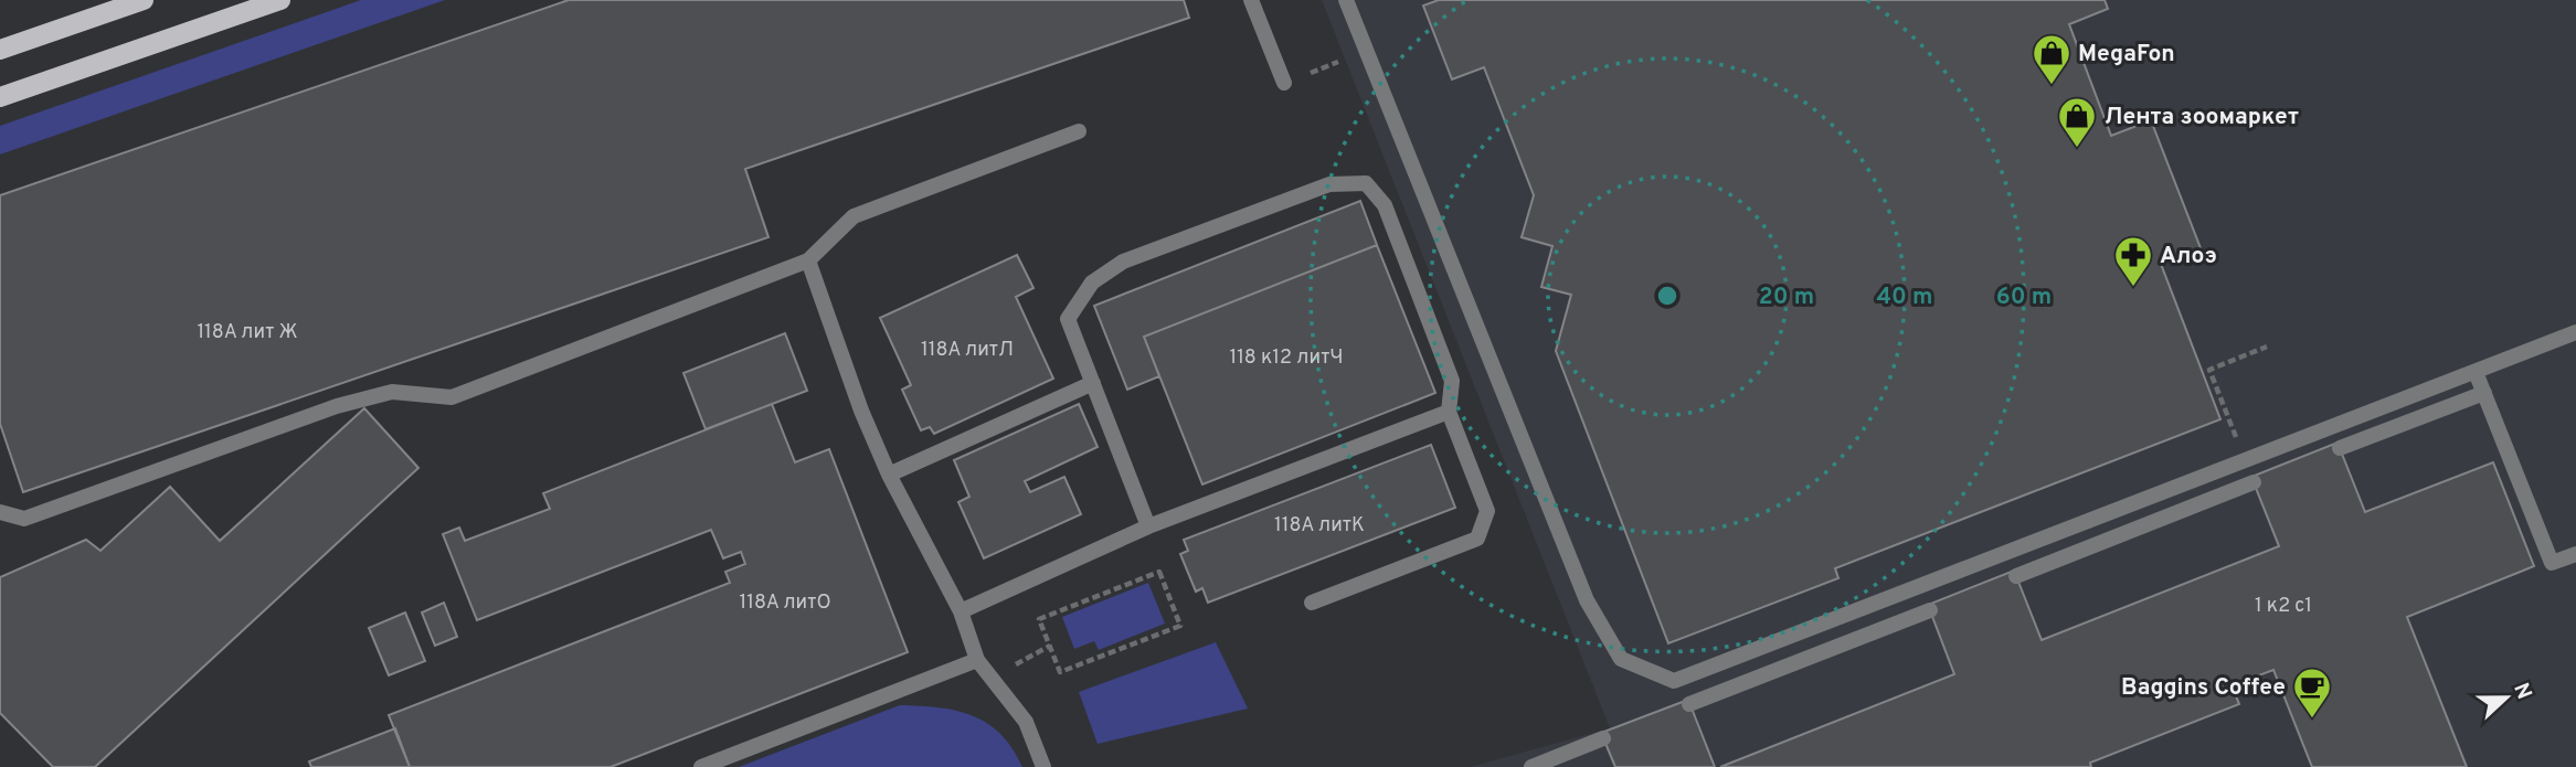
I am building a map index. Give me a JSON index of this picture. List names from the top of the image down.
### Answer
{
  "places": {
    "shop": ["MegaFon", "Лента зоомаркет"],
    "pharmacy": ["Алоэ"],
    "cafe": ["Baggins Coffee"]
  },
  "house_numbers": [
    "118А лит Ж",
    "118А литЛ",
    "118 к12 литЧ",
    "118А литК",
    "118А литО",
    "1 к2 с1"
  ],
  "north": "right",
  "rings": ["20 m", "40 m", "60 m"]
}
